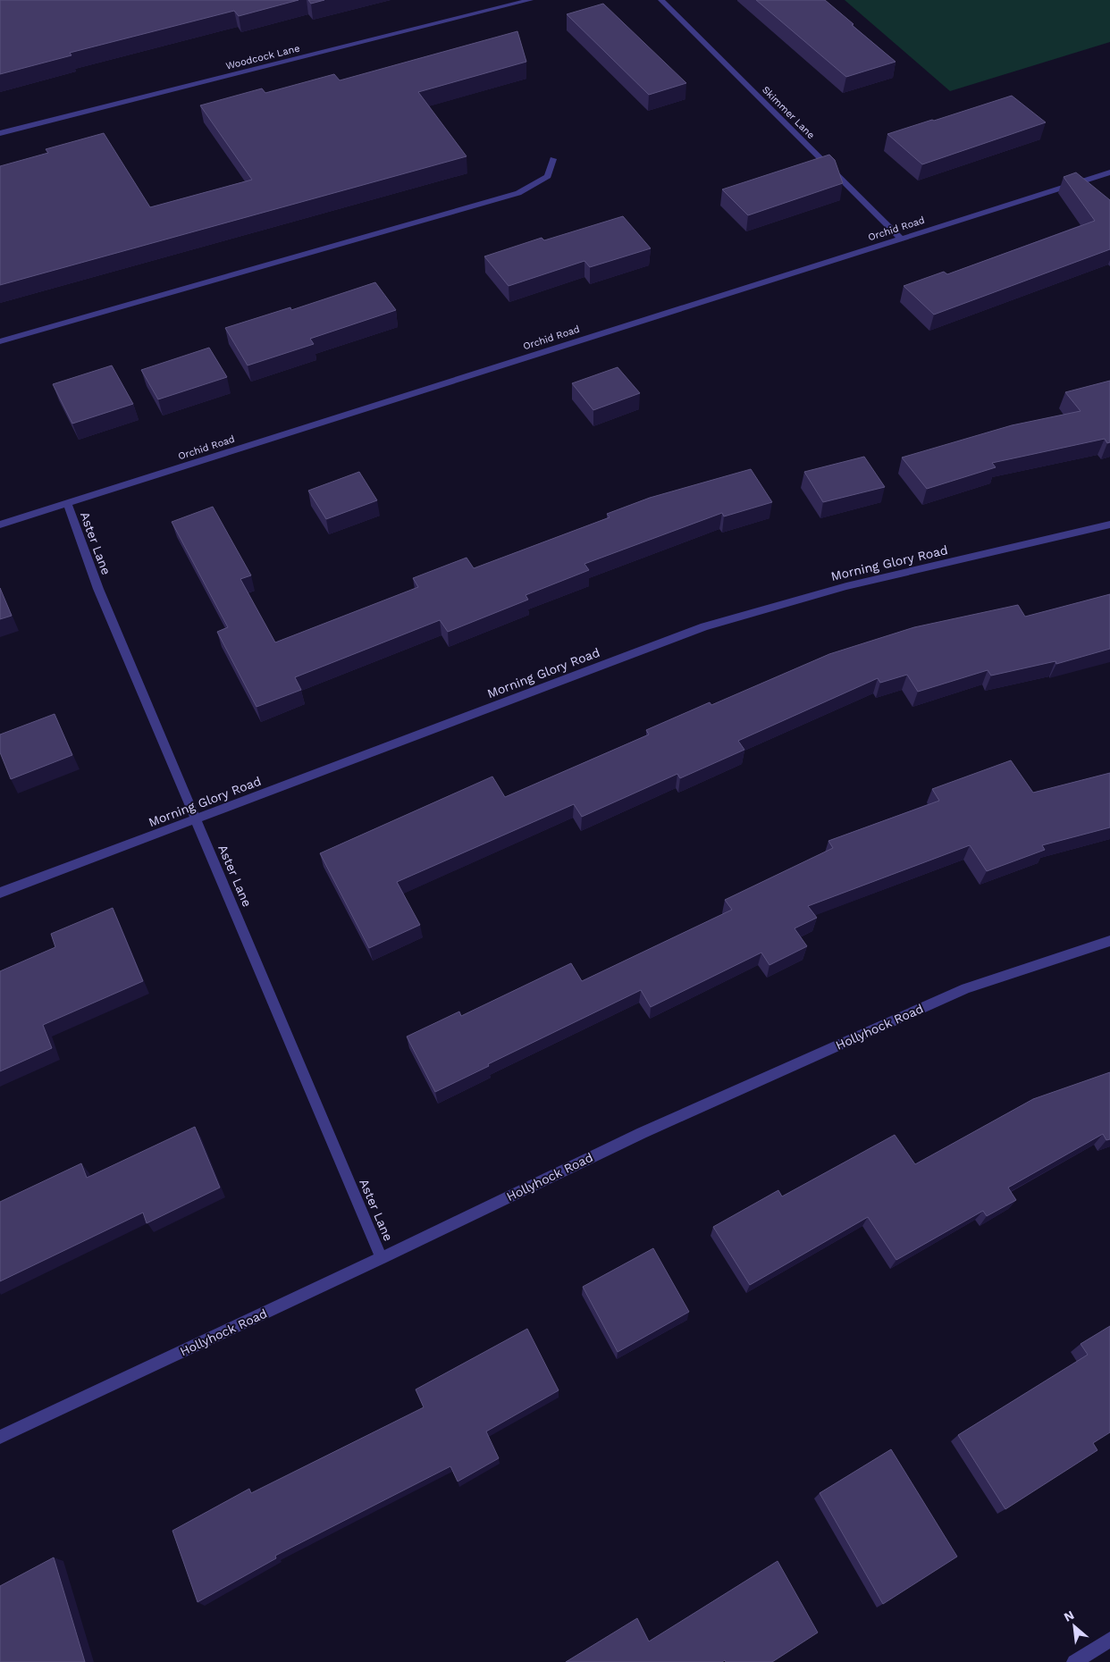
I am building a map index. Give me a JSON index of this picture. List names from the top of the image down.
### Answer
{
  "streets": {
    "street": [
      "Woodcock Lane",
      "Skimmer Lane",
      "Orchid Road",
      "Aster Lane",
      "Morning Glory Road",
      "Hollyhock Road"
    ]
  },
  "crossings": [
    ["Skimmer Lane", "Orchid Road"],
    ["Orchid Road", "Aster Lane"],
    ["Aster Lane", "Morning Glory Road"],
    ["Aster Lane", "Hollyhock Road"]
  ],
  "north": "top left"
}
